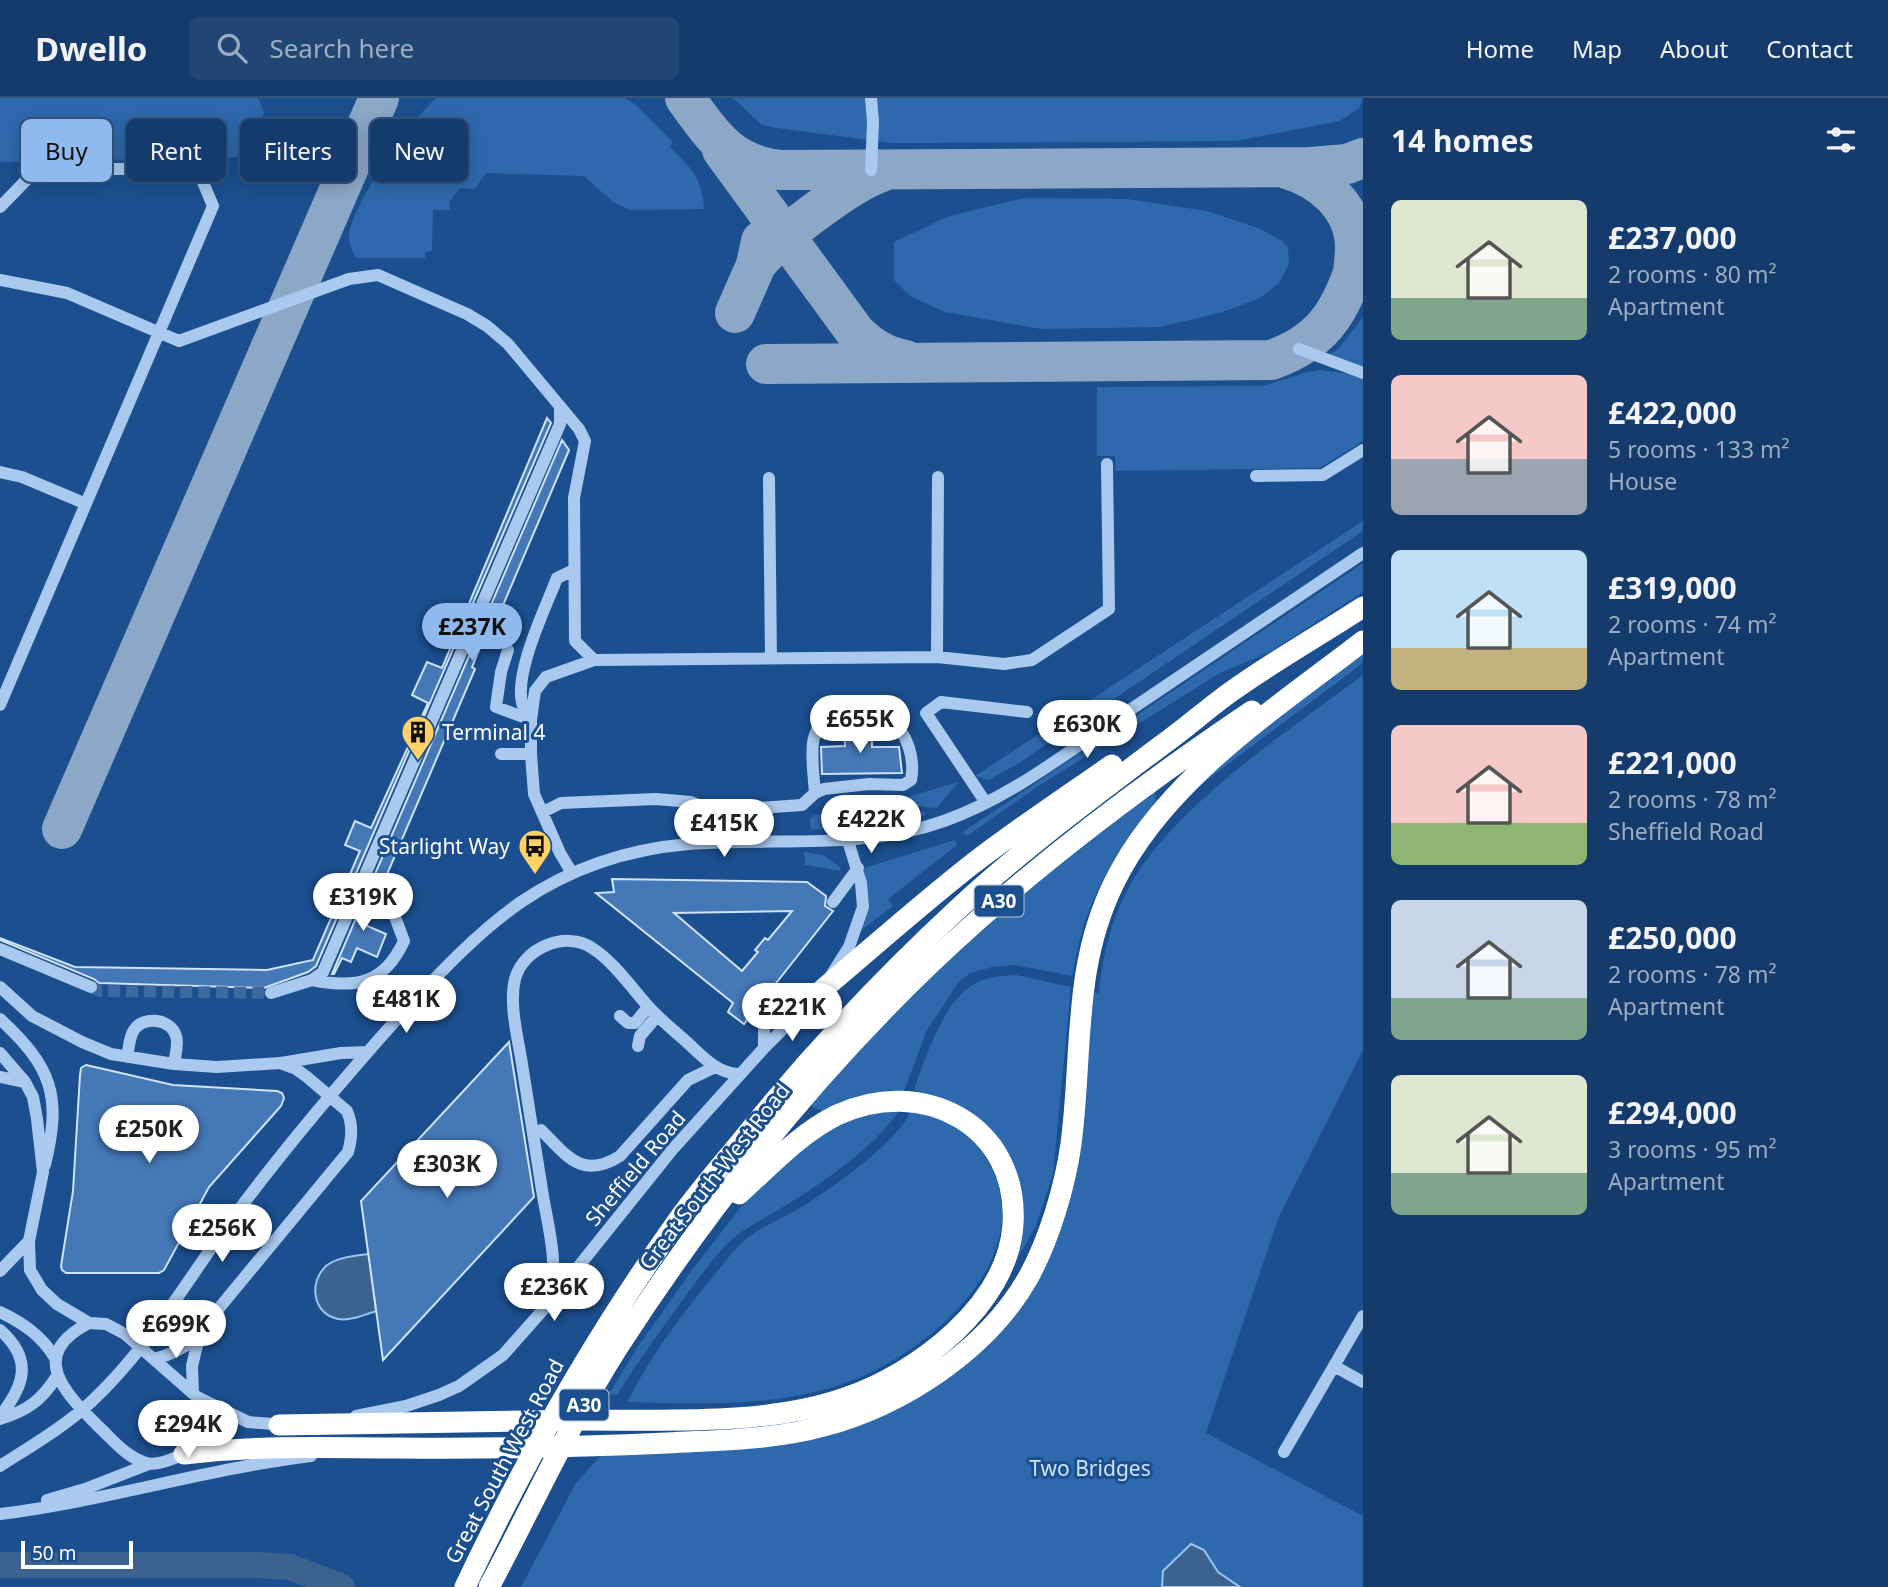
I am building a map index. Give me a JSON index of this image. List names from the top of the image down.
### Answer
{
  "streets": {
    "highway": ["A30", "Great South-West Road", "Great South West Road"],
    "street": ["Sheffield Road"]
  },
  "parks": ["Two Bridges"],
  "places": {
    "building": ["Terminal 4"],
    "bus stop": ["Starlight Way"]
  },
  "scale_bar": "50 m",
  "page": {
    "header": "Dwello",
    "search": "Search here",
    "nav": [
      "Home",
      "Map",
      "About",
      "Contact"
    ],
    "heading": "14 homes",
    "chip": [
      "Buy",
      "Rent",
      "Filters",
      "New"
    ],
    "list": [
      {
        "name": "£237,000",
        "note": "2 rooms · 80 m² · Apartment"
      },
      {
        "name": "£422,000",
        "note": "5 rooms · 133 m² · House"
      },
      {
        "name": "£319,000",
        "note": "2 rooms · 74 m² · Apartment"
      },
      {
        "name": "£221,000",
        "note": "2 rooms · 78 m² · Sheffield Road"
      },
      {
        "name": "£250,000",
        "note": "2 rooms · 78 m² · Apartment"
      },
      {
        "name": "£294,000",
        "note": "3 rooms · 95 m² · Apartment"
      }
    ],
    "price": [
      "£237K",
      "£655K",
      "£630K",
      "£422K",
      "£415K",
      "£319K",
      "£481K",
      "£221K",
      "£250K",
      "£303K",
      "£256K",
      "£236K",
      "£699K",
      "£294K"
    ],
    "scale": "50 m"
  }
}
